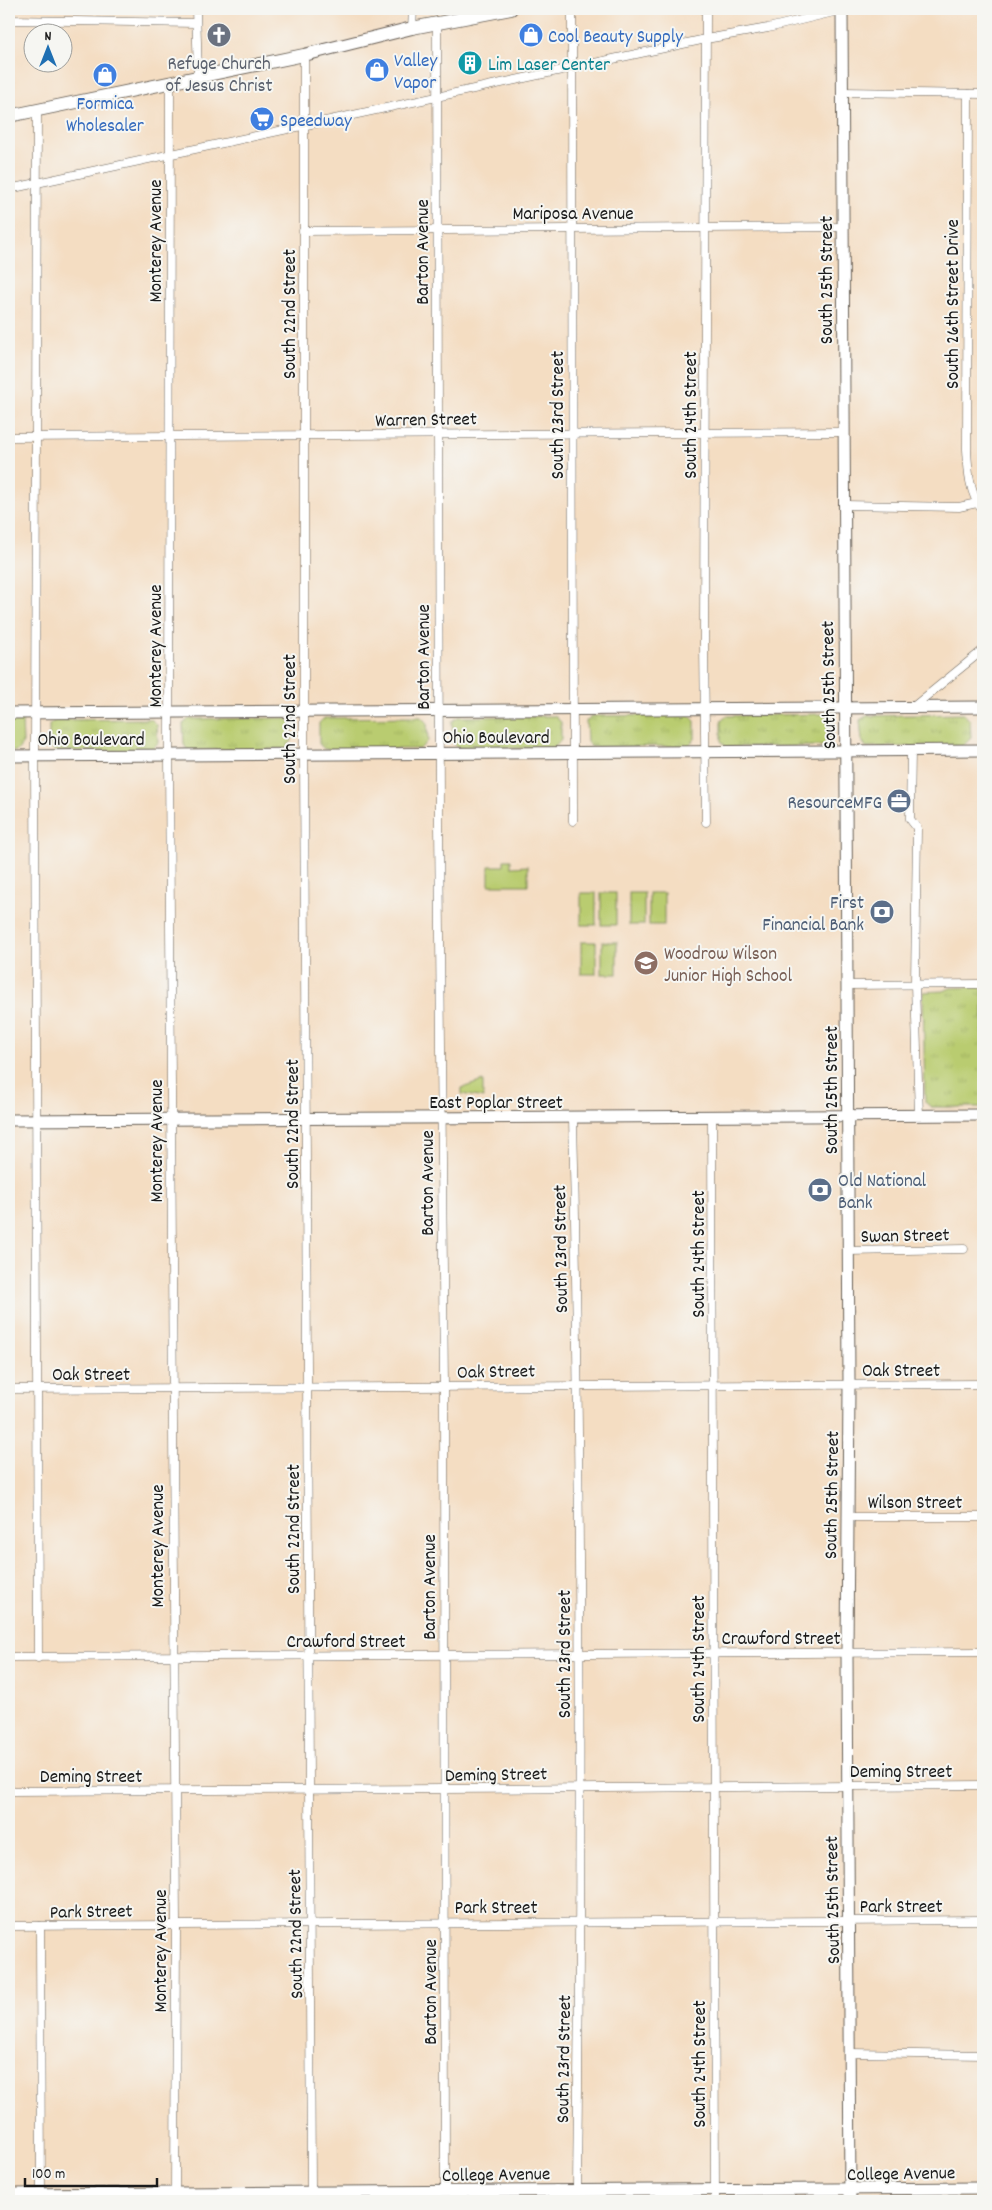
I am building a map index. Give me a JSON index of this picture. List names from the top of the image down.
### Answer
{
  "streets": {
    "main road": [
      "South 25th Street",
      "Ohio Boulevard",
      "East Poplar Street",
      "College Avenue"
    ],
    "street": [
      "Mariposa Avenue",
      "Monterey Avenue",
      "Barton Avenue",
      "South 26th Street Drive",
      "South 22nd Street",
      "South 23rd Street",
      "South 24th Street",
      "Warren Street",
      "Swan Street",
      "Oak Street",
      "Wilson Street",
      "Crawford Street",
      "Deming Street",
      "Park Street"
    ]
  },
  "crossings": [
    ["Mariposa Avenue", "Barton Avenue"],
    ["Mariposa Avenue", "South 25th Street"],
    ["Mariposa Avenue", "South 22nd Street"],
    ["Mariposa Avenue", "South 23rd Street"],
    ["Mariposa Avenue", "South 24th Street"],
    ["Monterey Avenue", "Warren Street"],
    ["Monterey Avenue", "Ohio Boulevard"],
    ["Monterey Avenue", "East Poplar Street"],
    ["Monterey Avenue", "Oak Street"],
    ["Monterey Avenue", "Crawford Street"],
    ["Monterey Avenue", "Deming Street"],
    ["Monterey Avenue", "Park Street"],
    ["Monterey Avenue", "College Avenue"],
    ["Barton Avenue", "Warren Street"],
    ["Barton Avenue", "Ohio Boulevard"],
    ["Barton Avenue", "East Poplar Street"],
    ["Barton Avenue", "Oak Street"],
    ["Barton Avenue", "Crawford Street"],
    ["Barton Avenue", "Deming Street"],
    ["Barton Avenue", "Park Street"],
    ["Barton Avenue", "College Avenue"],
    ["South 25th Street", "Warren Street"],
    ["South 25th Street", "Ohio Boulevard"],
    ["South 25th Street", "East Poplar Street"],
    ["South 25th Street", "Swan Street"],
    ["South 25th Street", "Oak Street"],
    ["South 25th Street", "Wilson Street"],
    ["South 25th Street", "Crawford Street"],
    ["South 25th Street", "Deming Street"],
    ["South 25th Street", "Park Street"],
    ["South 25th Street", "College Avenue"],
    ["South 22nd Street", "Warren Street"],
    ["South 22nd Street", "Ohio Boulevard"],
    ["South 22nd Street", "East Poplar Street"],
    ["South 22nd Street", "Oak Street"],
    ["South 22nd Street", "Crawford Street"],
    ["South 22nd Street", "Deming Street"],
    ["South 22nd Street", "Park Street"],
    ["South 22nd Street", "College Avenue"],
    ["South 23rd Street", "Warren Street"],
    ["South 23rd Street", "Ohio Boulevard"],
    ["South 23rd Street", "East Poplar Street"],
    ["South 23rd Street", "Oak Street"],
    ["South 23rd Street", "Crawford Street"],
    ["South 23rd Street", "Deming Street"],
    ["South 23rd Street", "Park Street"],
    ["South 23rd Street", "College Avenue"],
    ["South 24th Street", "Warren Street"],
    ["South 24th Street", "Ohio Boulevard"],
    ["South 24th Street", "East Poplar Street"],
    ["South 24th Street", "Oak Street"],
    ["South 24th Street", "Crawford Street"],
    ["South 24th Street", "Deming Street"],
    ["South 24th Street", "Park Street"],
    ["South 24th Street", "College Avenue"]
  ],
  "places": {
    "church": ["Refuge Church of Jesus Christ"],
    "shop": ["Cool Beauty Supply", "Valley Vapor", "Formica Wholesaler"],
    "building": ["Lim Laser Center"],
    "supermarket": ["Speedway"],
    "office": ["ResourceMFG"],
    "bank": ["First Financial Bank", "Old National Bank"],
    "school or university": ["Woodrow Wilson Junior High School"]
  },
  "scale_bar": "100 m",
  "north": "top"
}
